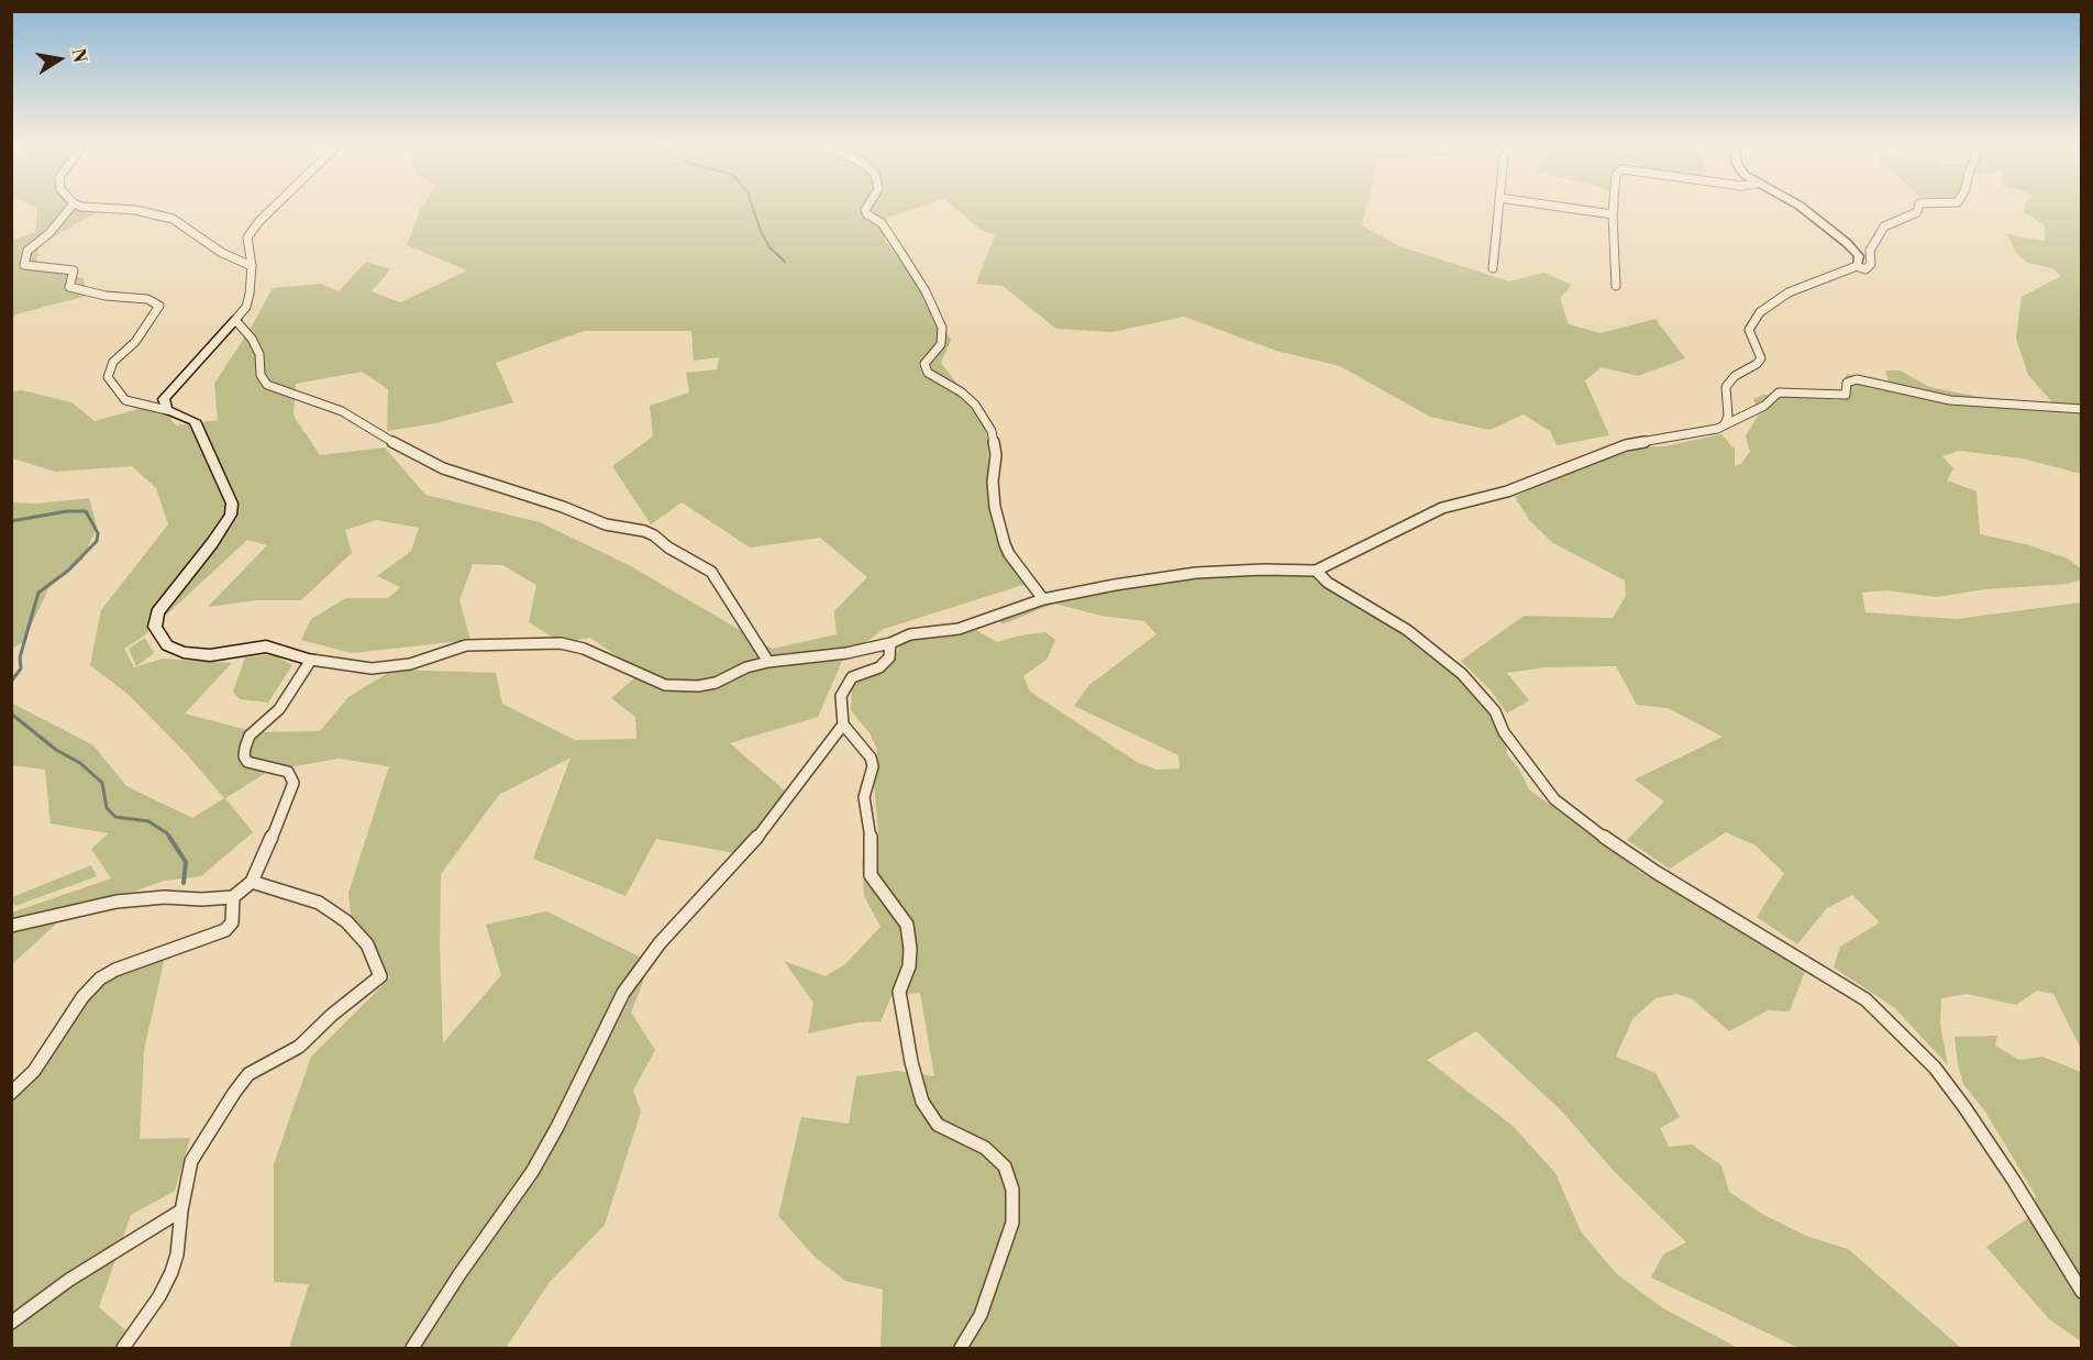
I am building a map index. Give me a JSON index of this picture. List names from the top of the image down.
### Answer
{
  "north": "right"
}
